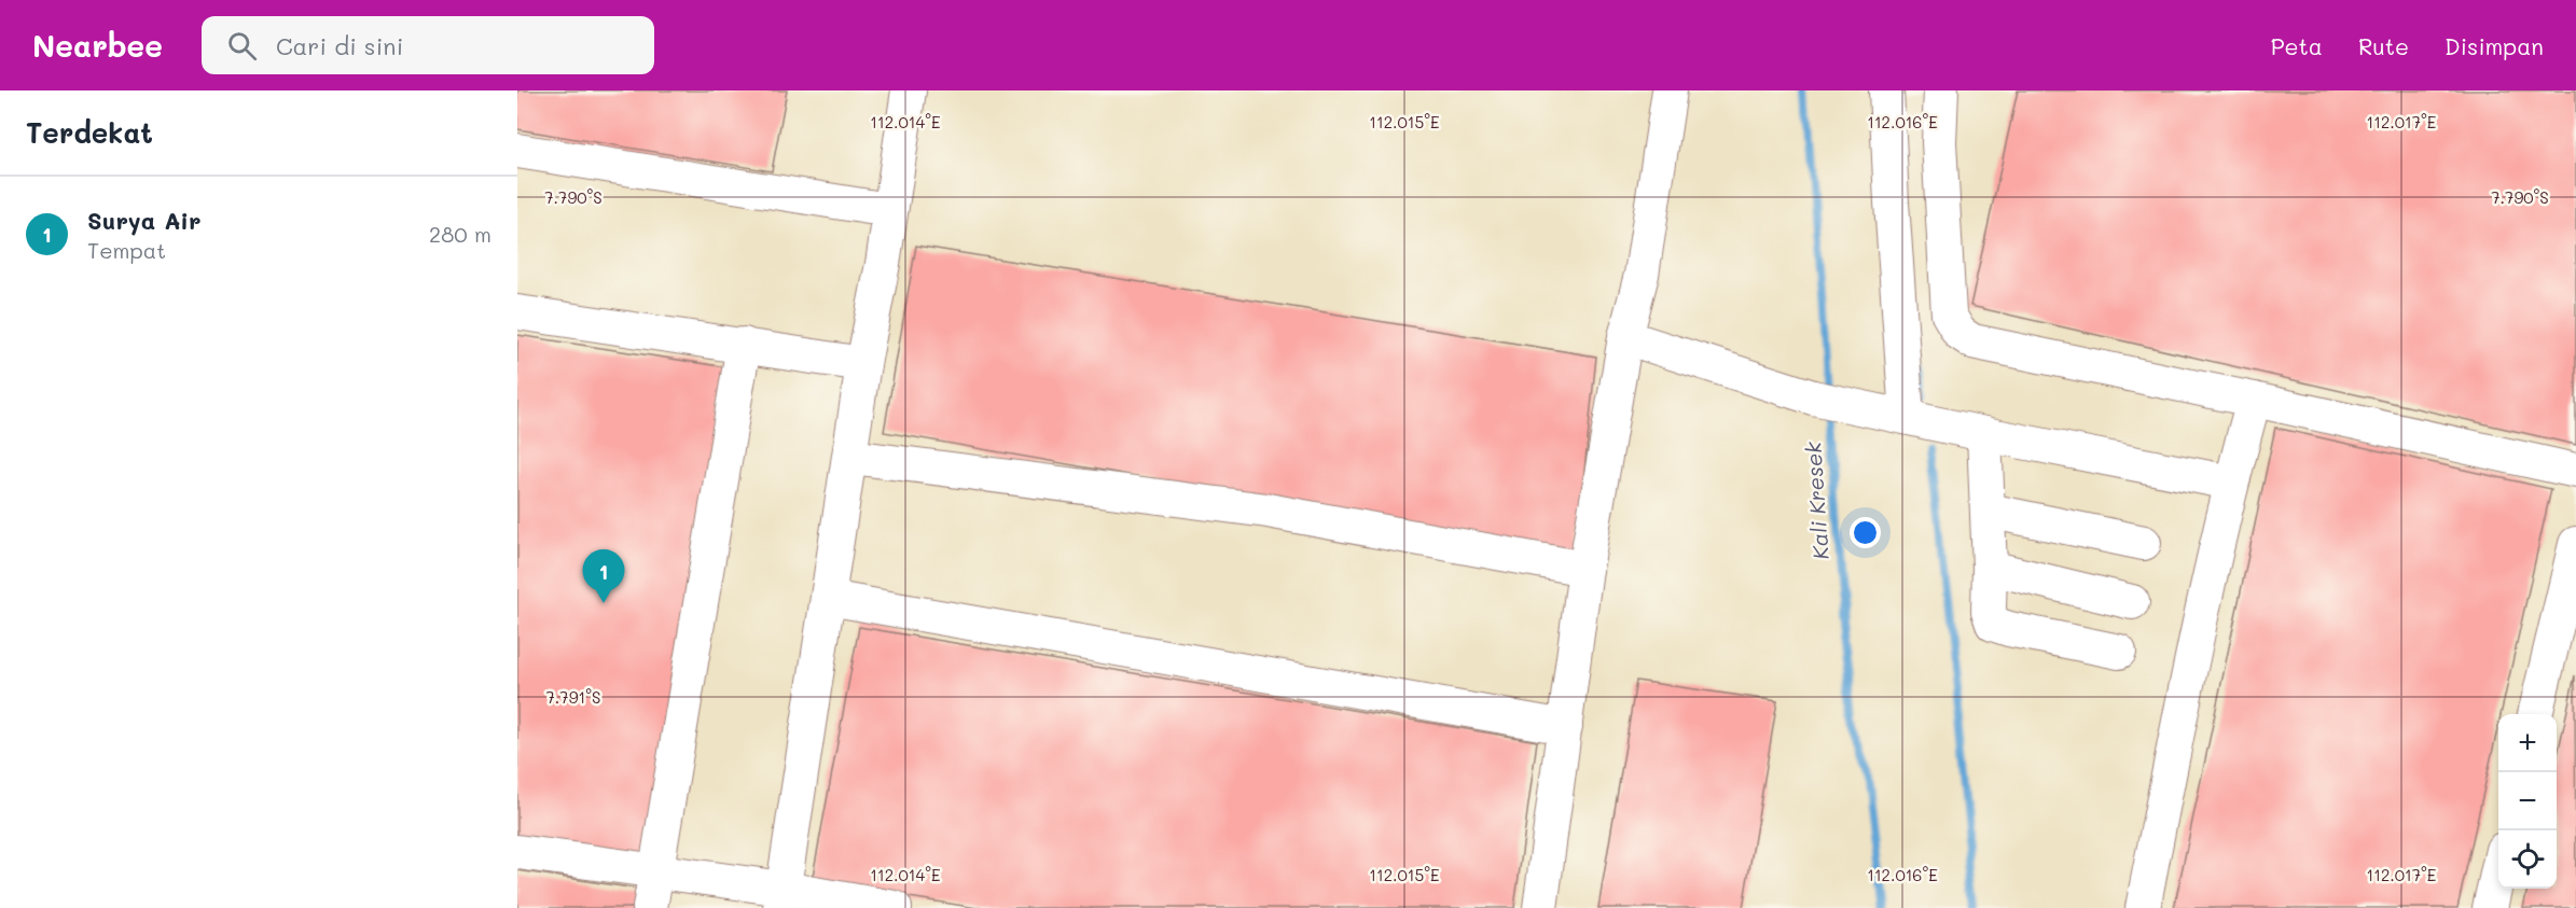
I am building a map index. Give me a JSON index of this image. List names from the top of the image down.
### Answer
{
  "water": ["Kali Kresek"],
  "page": {
    "header": "Nearbee",
    "search": "Cari di sini",
    "nav": ["Peta", "Rute", "Disimpan"],
    "heading": "Terdekat",
    "list": [
      {
        "mark": "1",
        "name": "Surya Air",
        "note": "Tempat",
        "value": "280 m"
      }
    ],
    "pins": "1",
    "map_buttons": ["+", "−"]
  },
  "coordinates": [
    "112.014°E",
    "112.015°E",
    "112.016°E",
    "112.017°E",
    "7.790°S",
    "7.791°S"
  ]
}
